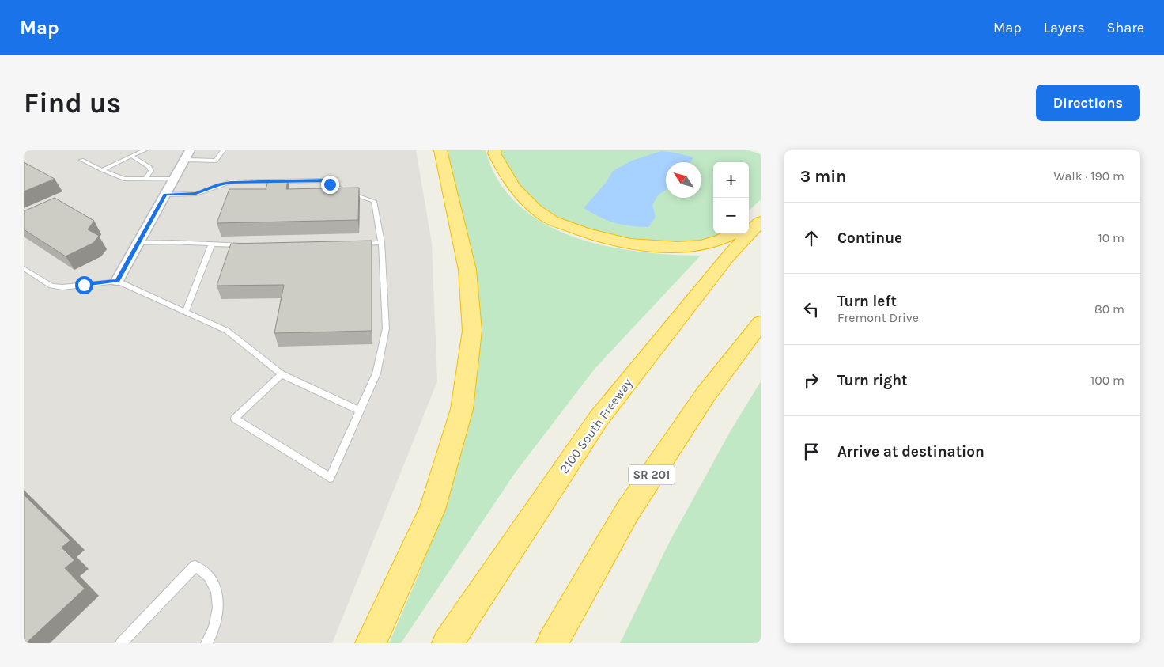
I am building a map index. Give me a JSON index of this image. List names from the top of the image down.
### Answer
{
  "streets": {
    "highway": ["2100 South Freeway", "SR 201"]
  },
  "north": "top left",
  "page": {
    "header": "Map",
    "nav": ["Map", "Layers", "Share"],
    "buttons": "Directions",
    "title": "Find us",
    "heading": ["3 min", "Walk · 190 m"],
    "map_buttons": ["+", "−"],
    "list": [
      ["Continue", "10 m"],
      ["Turn left", "Fremont Drive", "80 m"],
      ["Turn right", "100 m"],
      "Arrive at destination"
    ]
  }
}
